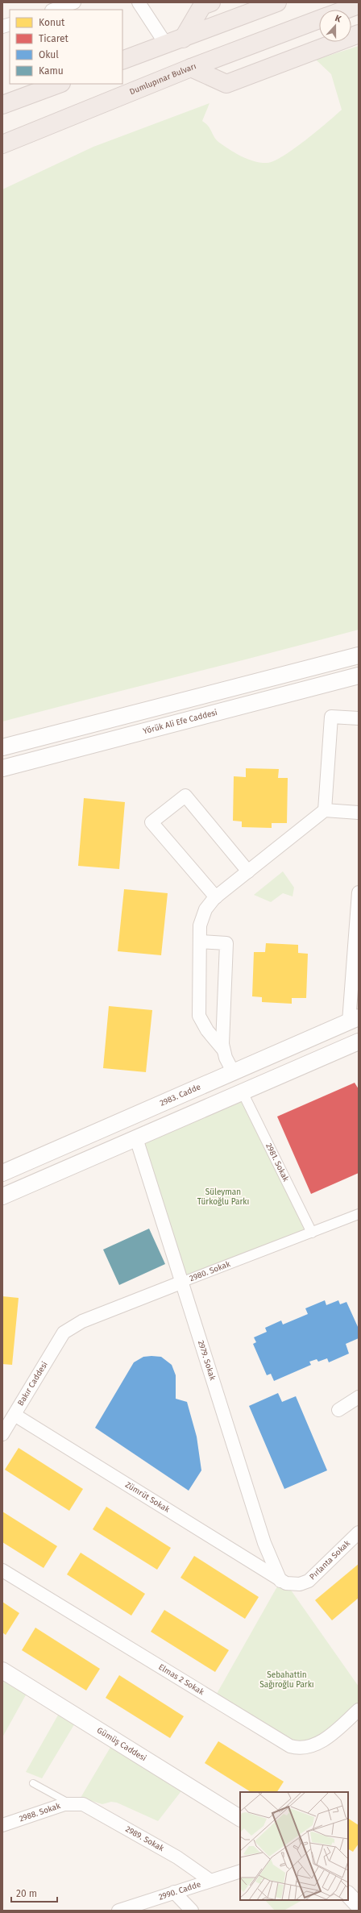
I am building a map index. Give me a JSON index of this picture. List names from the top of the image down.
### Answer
{
  "streets": {
    "highway": ["Dumlupınar Bulvarı"],
    "street": [
      "Yörük Ali Efe Caddesi",
      "2983. Cadde",
      "2981. Sokak",
      "2980. Sokak",
      "2979. Sokak",
      "Bakır Caddesi",
      "Zümrüt Sokak",
      "Pırlanta Sokak",
      "Elmas 2 Sokak",
      "Gümüş Caddesi",
      "2988. Sokak",
      "2989. Sokak",
      "2990. Cadde"
    ]
  },
  "crossings": [
    ["2981. Sokak", "2980. Sokak"],
    ["2980. Sokak", "2979. Sokak"],
    ["2980. Sokak", "Bakır Caddesi"],
    ["2979. Sokak", "Zümrüt Sokak"],
    ["2979. Sokak", "Pırlanta Sokak"],
    ["Bakır Caddesi", "Zümrüt Sokak"],
    ["Zümrüt Sokak", "Pırlanta Sokak"],
    ["2988. Sokak", "2989. Sokak"],
    ["2989. Sokak", "2990. Cadde"]
  ],
  "parks": ["Süleyman Türkoğlu Parkı", "Sebahattin Sağıroğlu Parkı"],
  "legend": [
    "Konut",
    "Ticaret",
    "Okul",
    "Kamu"
  ],
  "scale_bar": "20 m",
  "north": "top"
}
